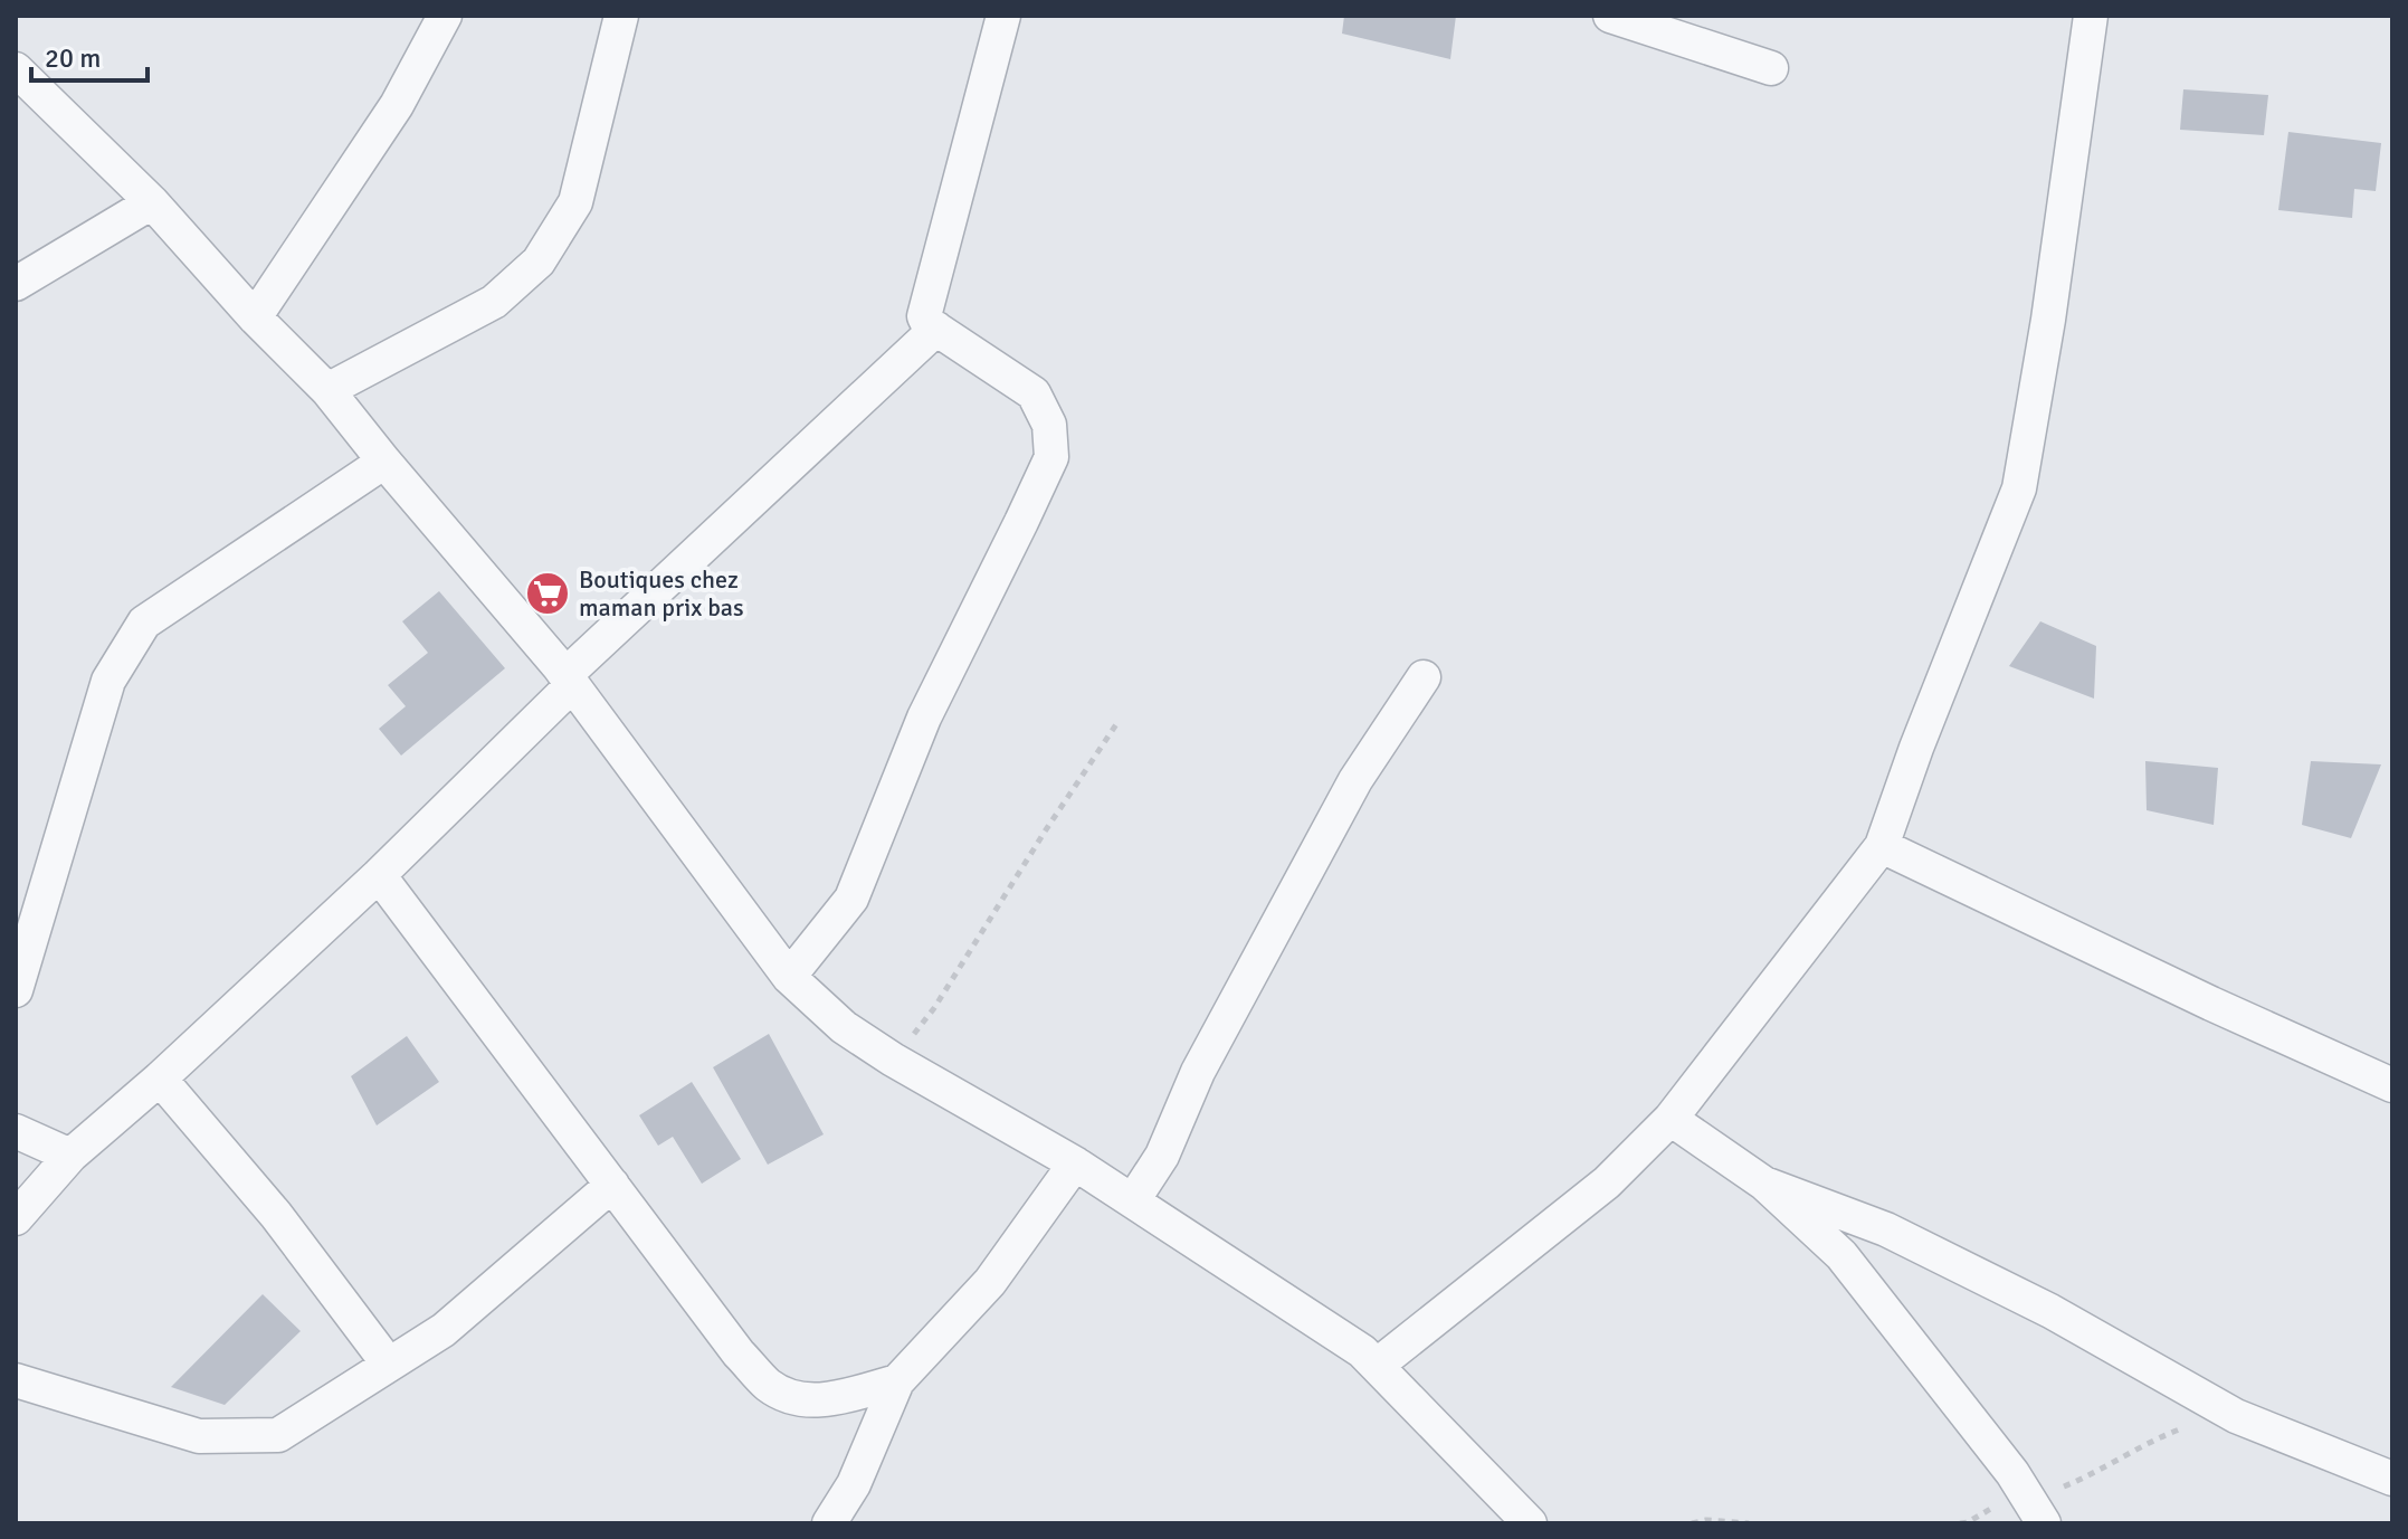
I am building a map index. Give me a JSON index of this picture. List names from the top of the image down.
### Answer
{
  "places": {
    "supermarket": ["Boutiques chez maman prix bas"]
  },
  "scale_bar": "20 m"
}
